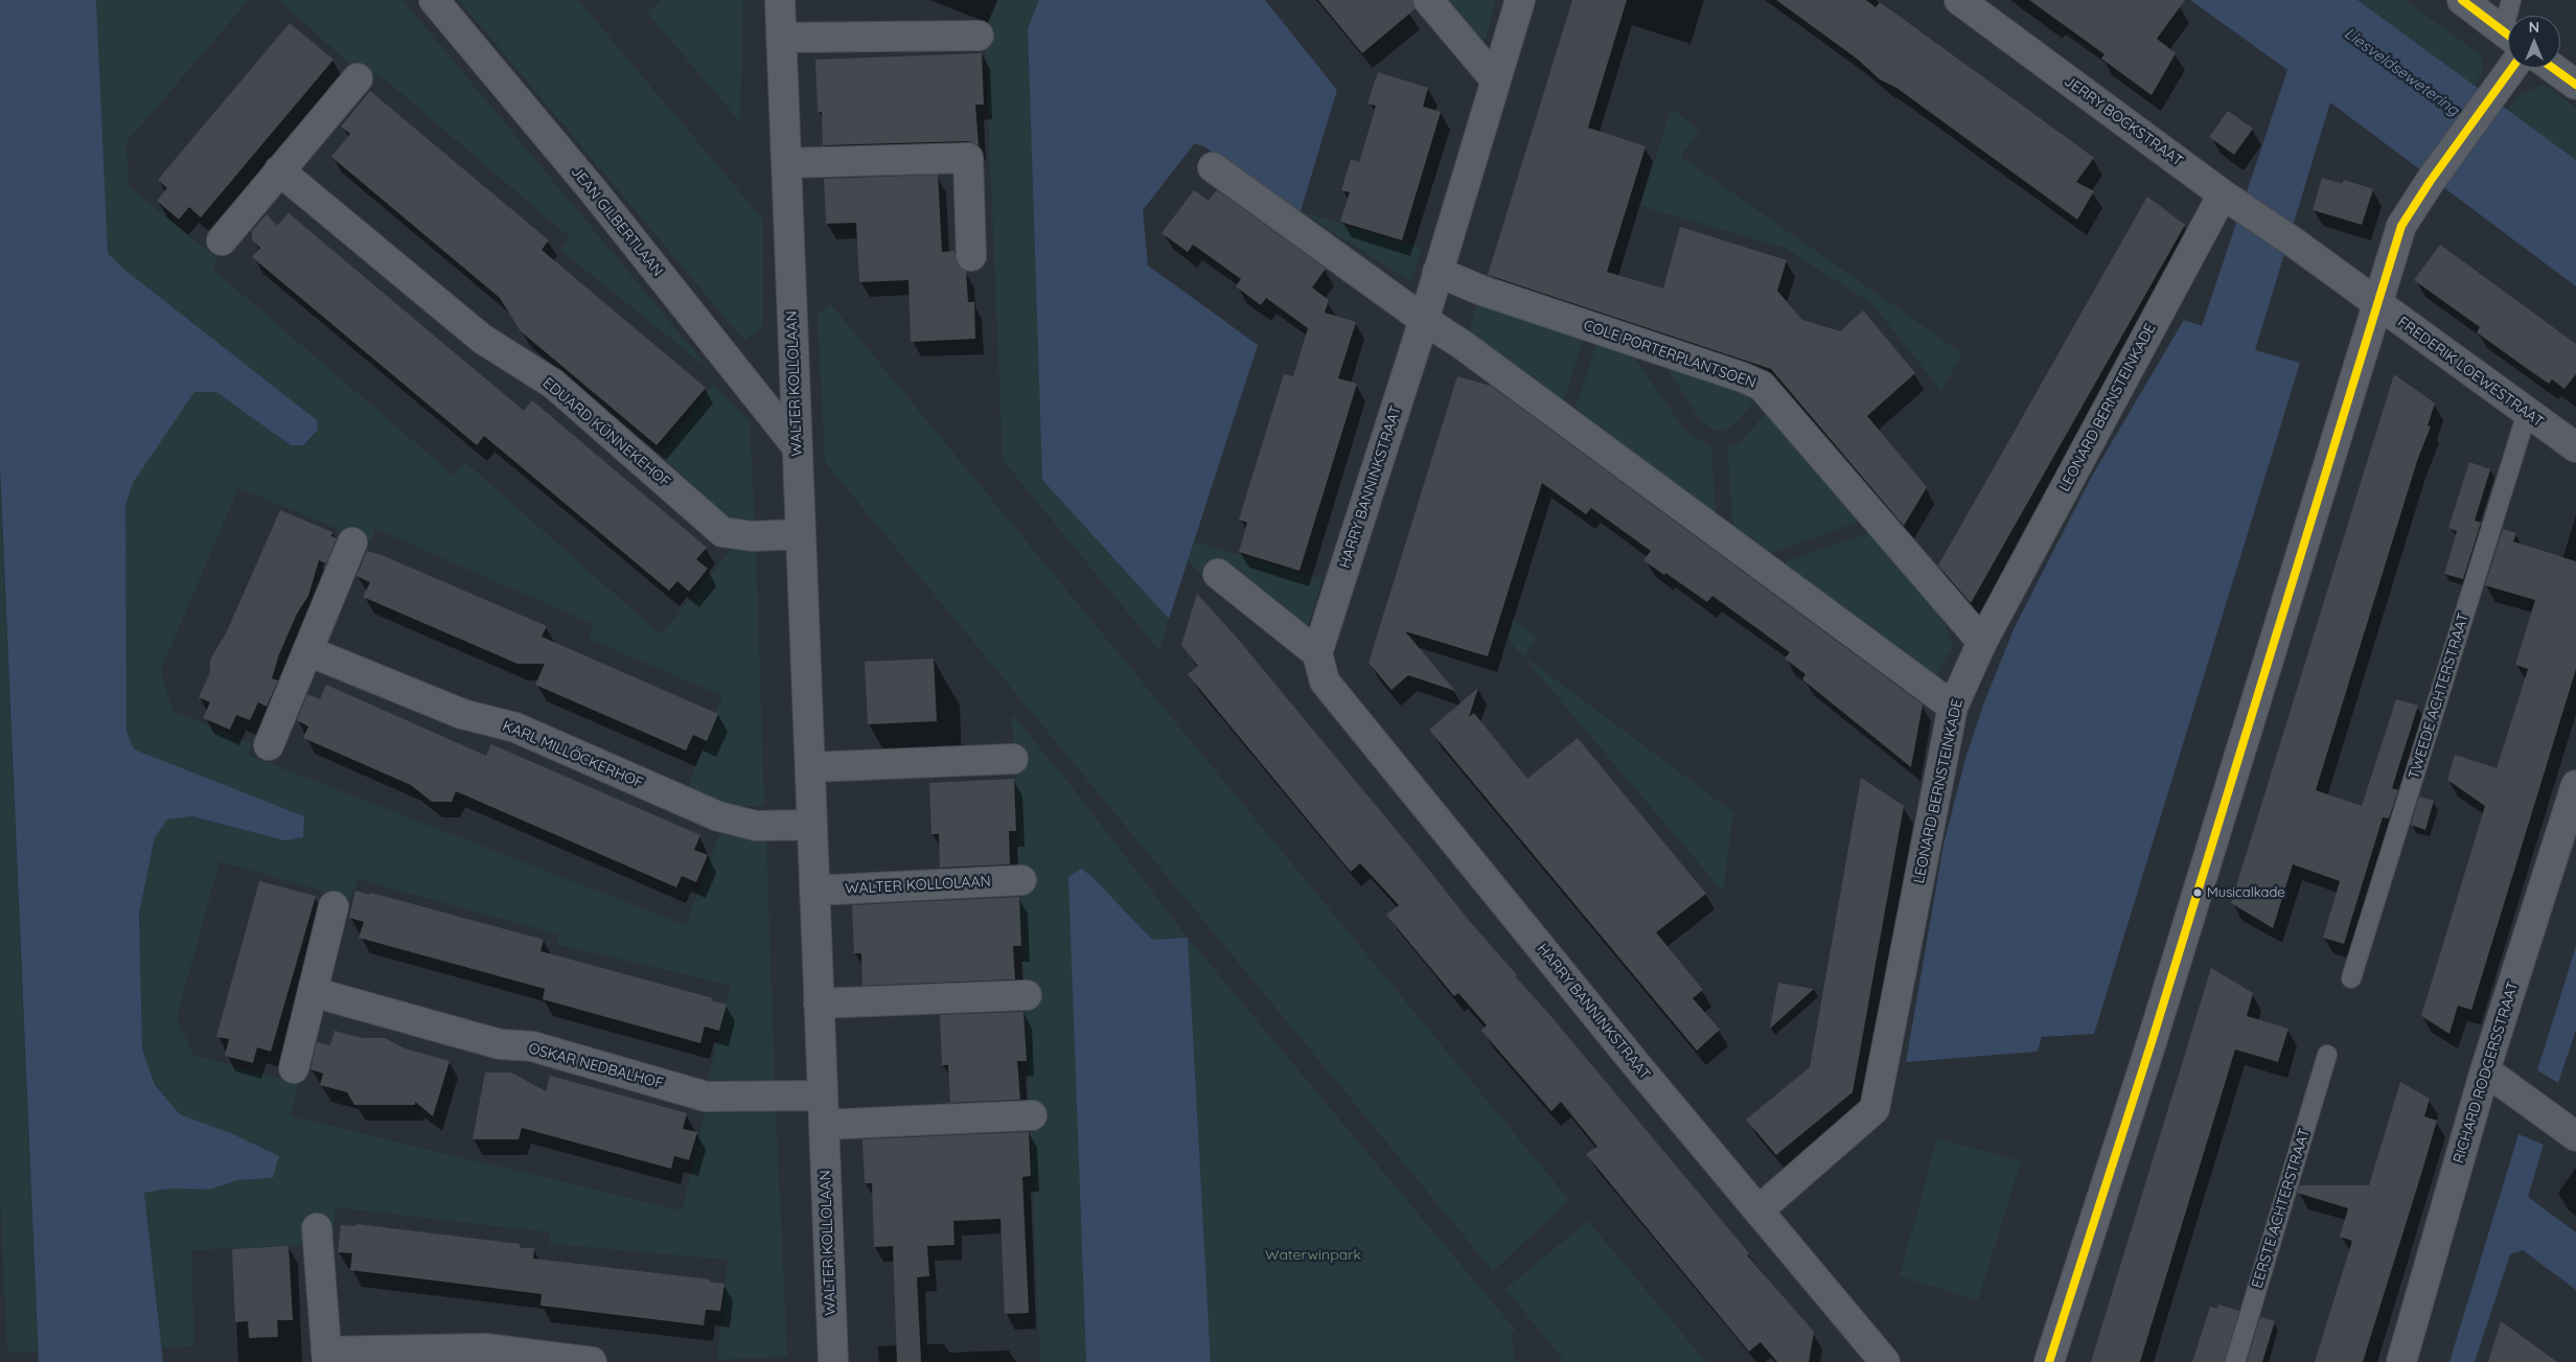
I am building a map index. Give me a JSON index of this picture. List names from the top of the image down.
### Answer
{
  "streets": {
    "street": [
      "JERRY BOCKSTRAAT",
      "JEAN GILBERTLAAN",
      "COLE PORTERPLANTSOEN",
      "FREDERIK LOEWESTRAAT",
      "WALTER KOLLOLAAN",
      "LEONARD BERNSTEINKADE",
      "EDUARD KÜNNEKEHOF",
      "HARRY BANNINKSTRAAT",
      "KARL MILLÖCKERHOF",
      "OSKAR NEDBALHOF",
      "RICHARD RODGERSSTRAAT"
    ],
    "lane": ["TWEEDE ACHTERSTRAAT", "EERSTE ACHTERSTRAAT"]
  },
  "crossings": [
    ["JERRY BOCKSTRAAT", "FREDERIK LOEWESTRAAT"],
    ["JERRY BOCKSTRAAT", "LEONARD BERNSTEINKADE"],
    ["JEAN GILBERTLAAN", "WALTER KOLLOLAAN"],
    ["COLE PORTERPLANTSOEN", "LEONARD BERNSTEINKADE"],
    ["COLE PORTERPLANTSOEN", "HARRY BANNINKSTRAAT"],
    ["FREDERIK LOEWESTRAAT", "TWEEDE ACHTERSTRAAT"],
    ["WALTER KOLLOLAAN", "EDUARD KÜNNEKEHOF"],
    ["WALTER KOLLOLAAN", "KARL MILLÖCKERHOF"],
    ["WALTER KOLLOLAAN", "OSKAR NEDBALHOF"],
    ["LEONARD BERNSTEINKADE", "HARRY BANNINKSTRAAT"]
  ],
  "water": ["Liesveldsewetering"],
  "parks": ["Waterwinpark"],
  "places": ["Musicalkade"],
  "north": "top"
}
